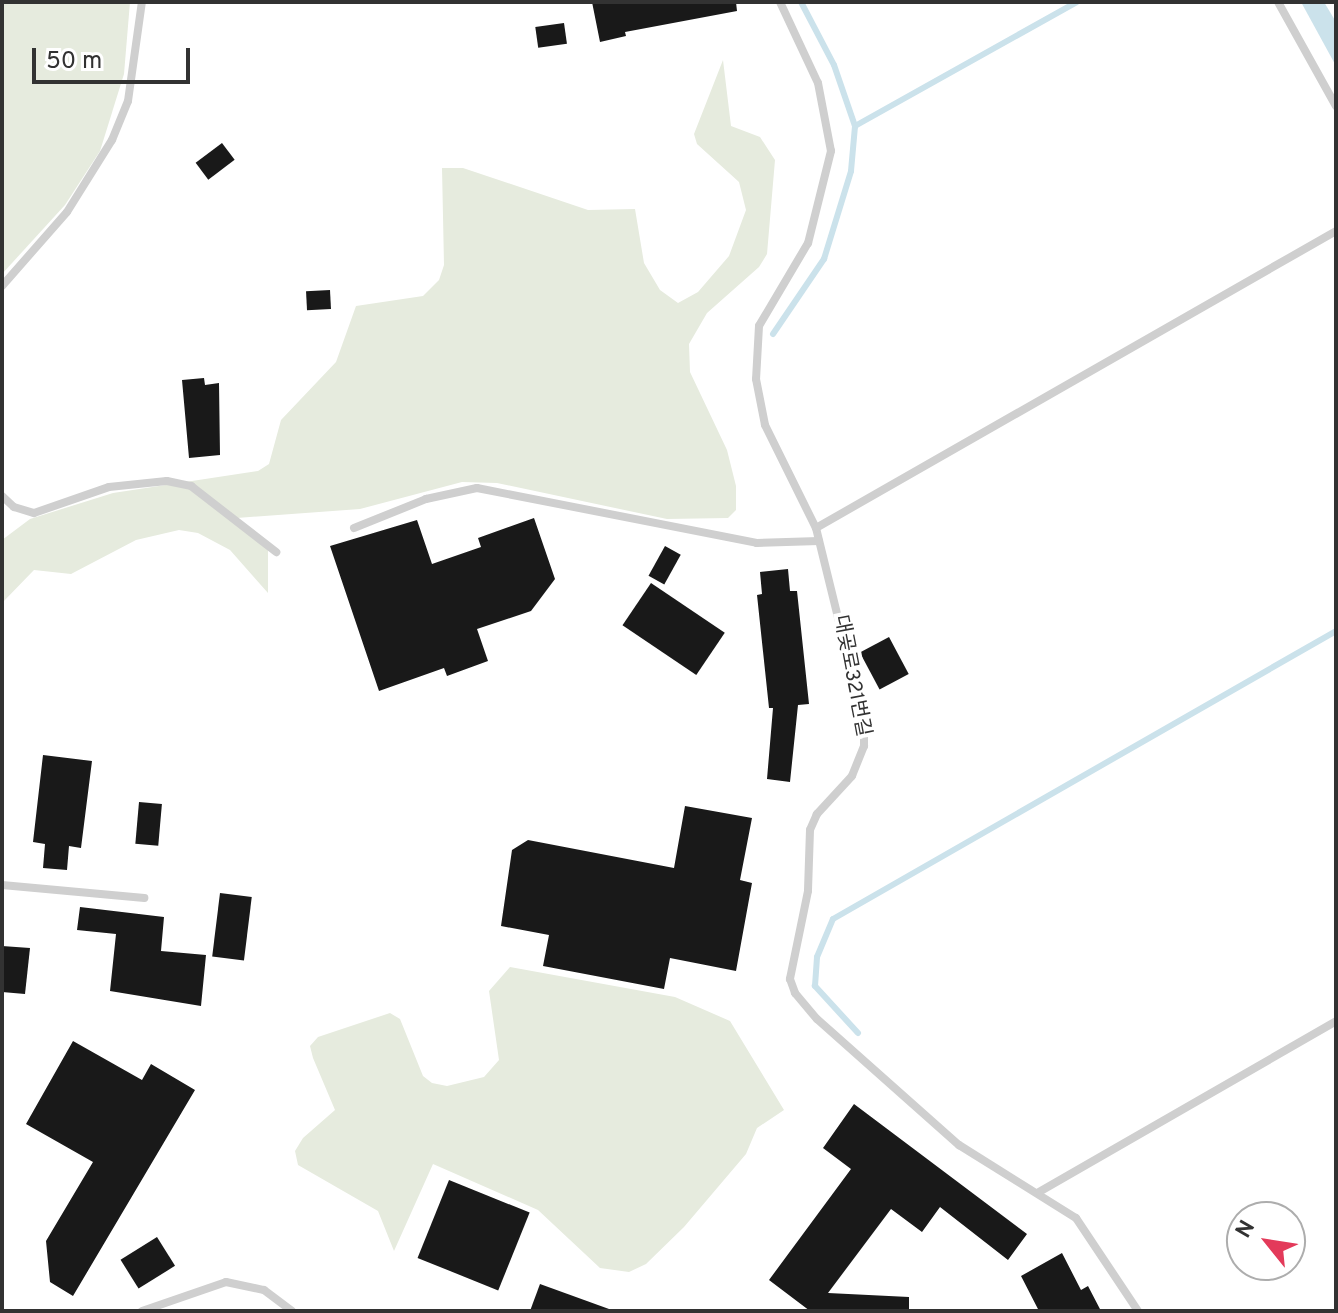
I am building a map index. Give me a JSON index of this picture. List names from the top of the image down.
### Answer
{
  "streets": {
    "lane": ["대곶로321번길"]
  },
  "scale_bar": "50 m",
  "north": "top left"
}
